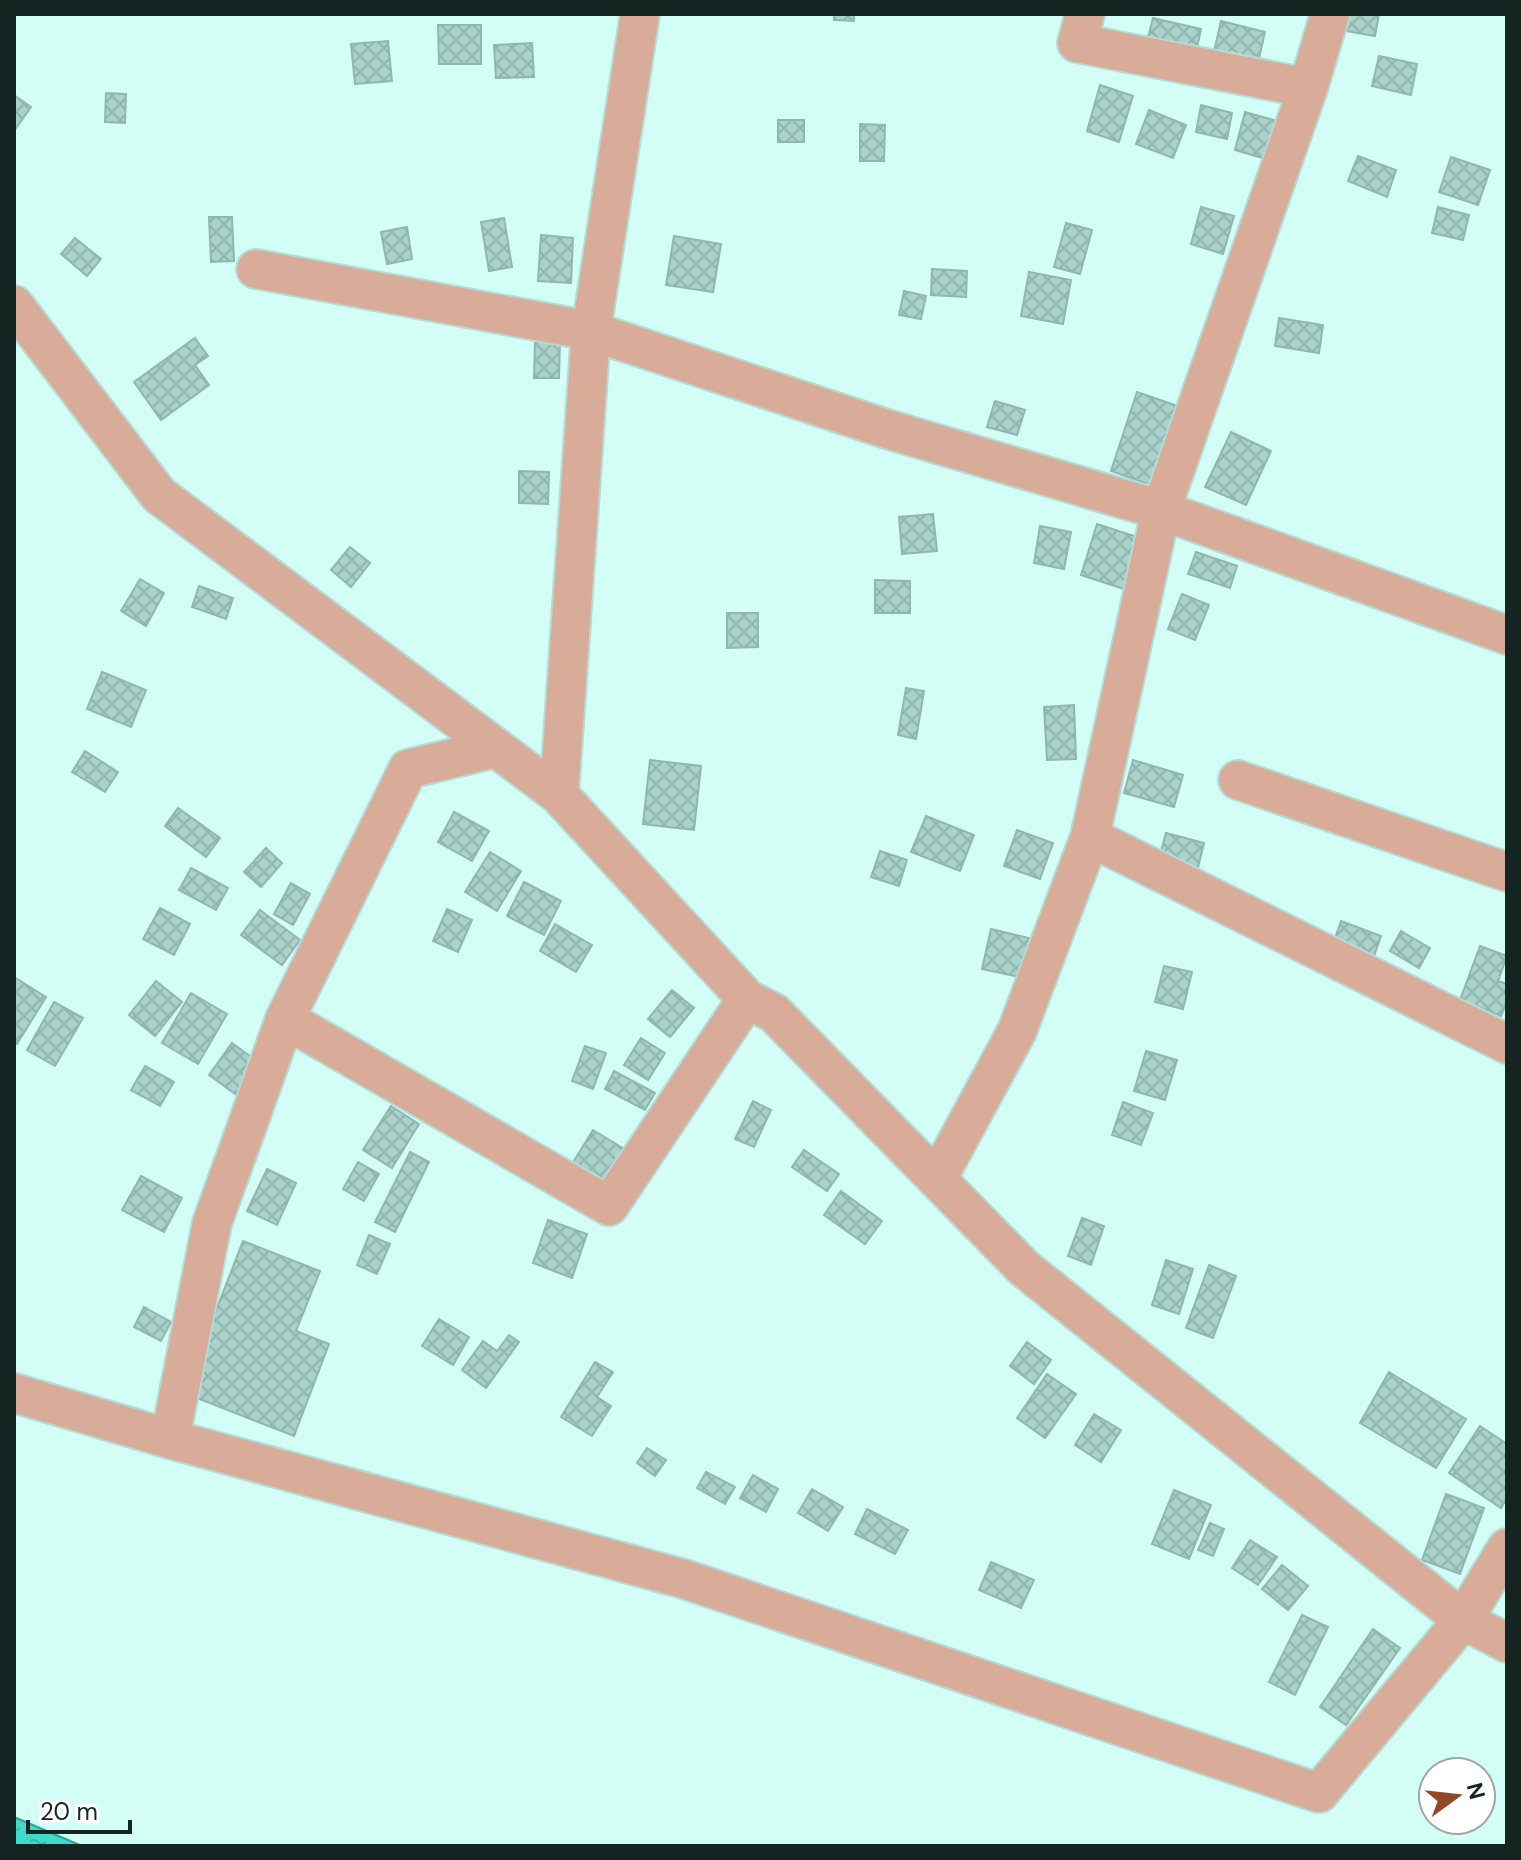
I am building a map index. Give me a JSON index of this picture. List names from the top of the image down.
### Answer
{
  "scale_bar": "20 m",
  "north": "right"
}
